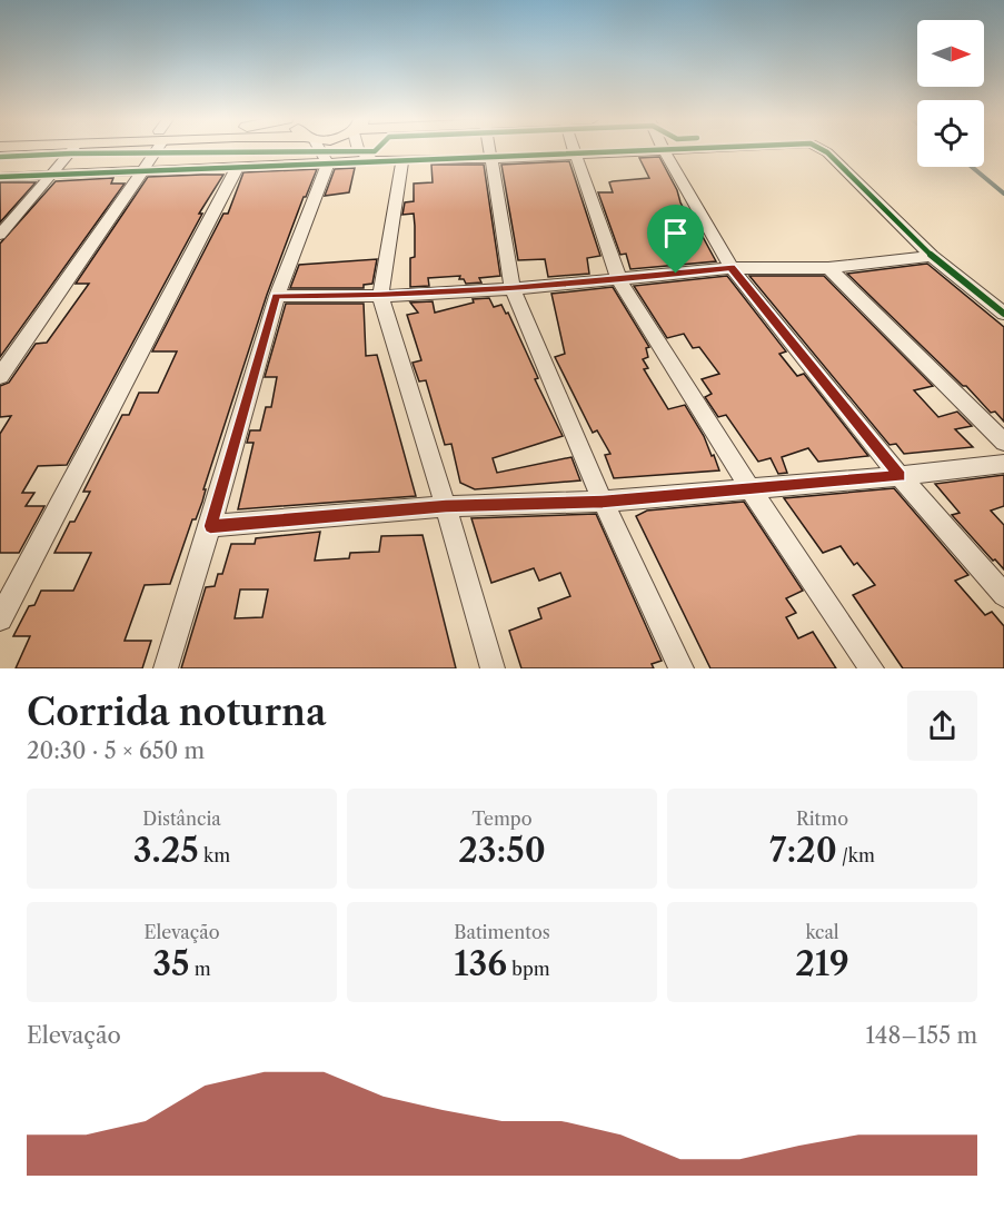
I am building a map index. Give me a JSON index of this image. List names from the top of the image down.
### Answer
{
  "north": "right",
  "page": {
    "heading": ["Corrida noturna", "20:30 · 5 × 650 m"],
    "stats": [
      ["Distância", "3.25 km"],
      ["Tempo", "23:50"],
      ["Ritmo", "7:20 /km"],
      ["Elevação", "35 m"],
      ["Batimentos", "136 bpm"],
      ["kcal", "219"]
    ],
    "chart": ["Elevação", "148–155 m"]
  }
}
